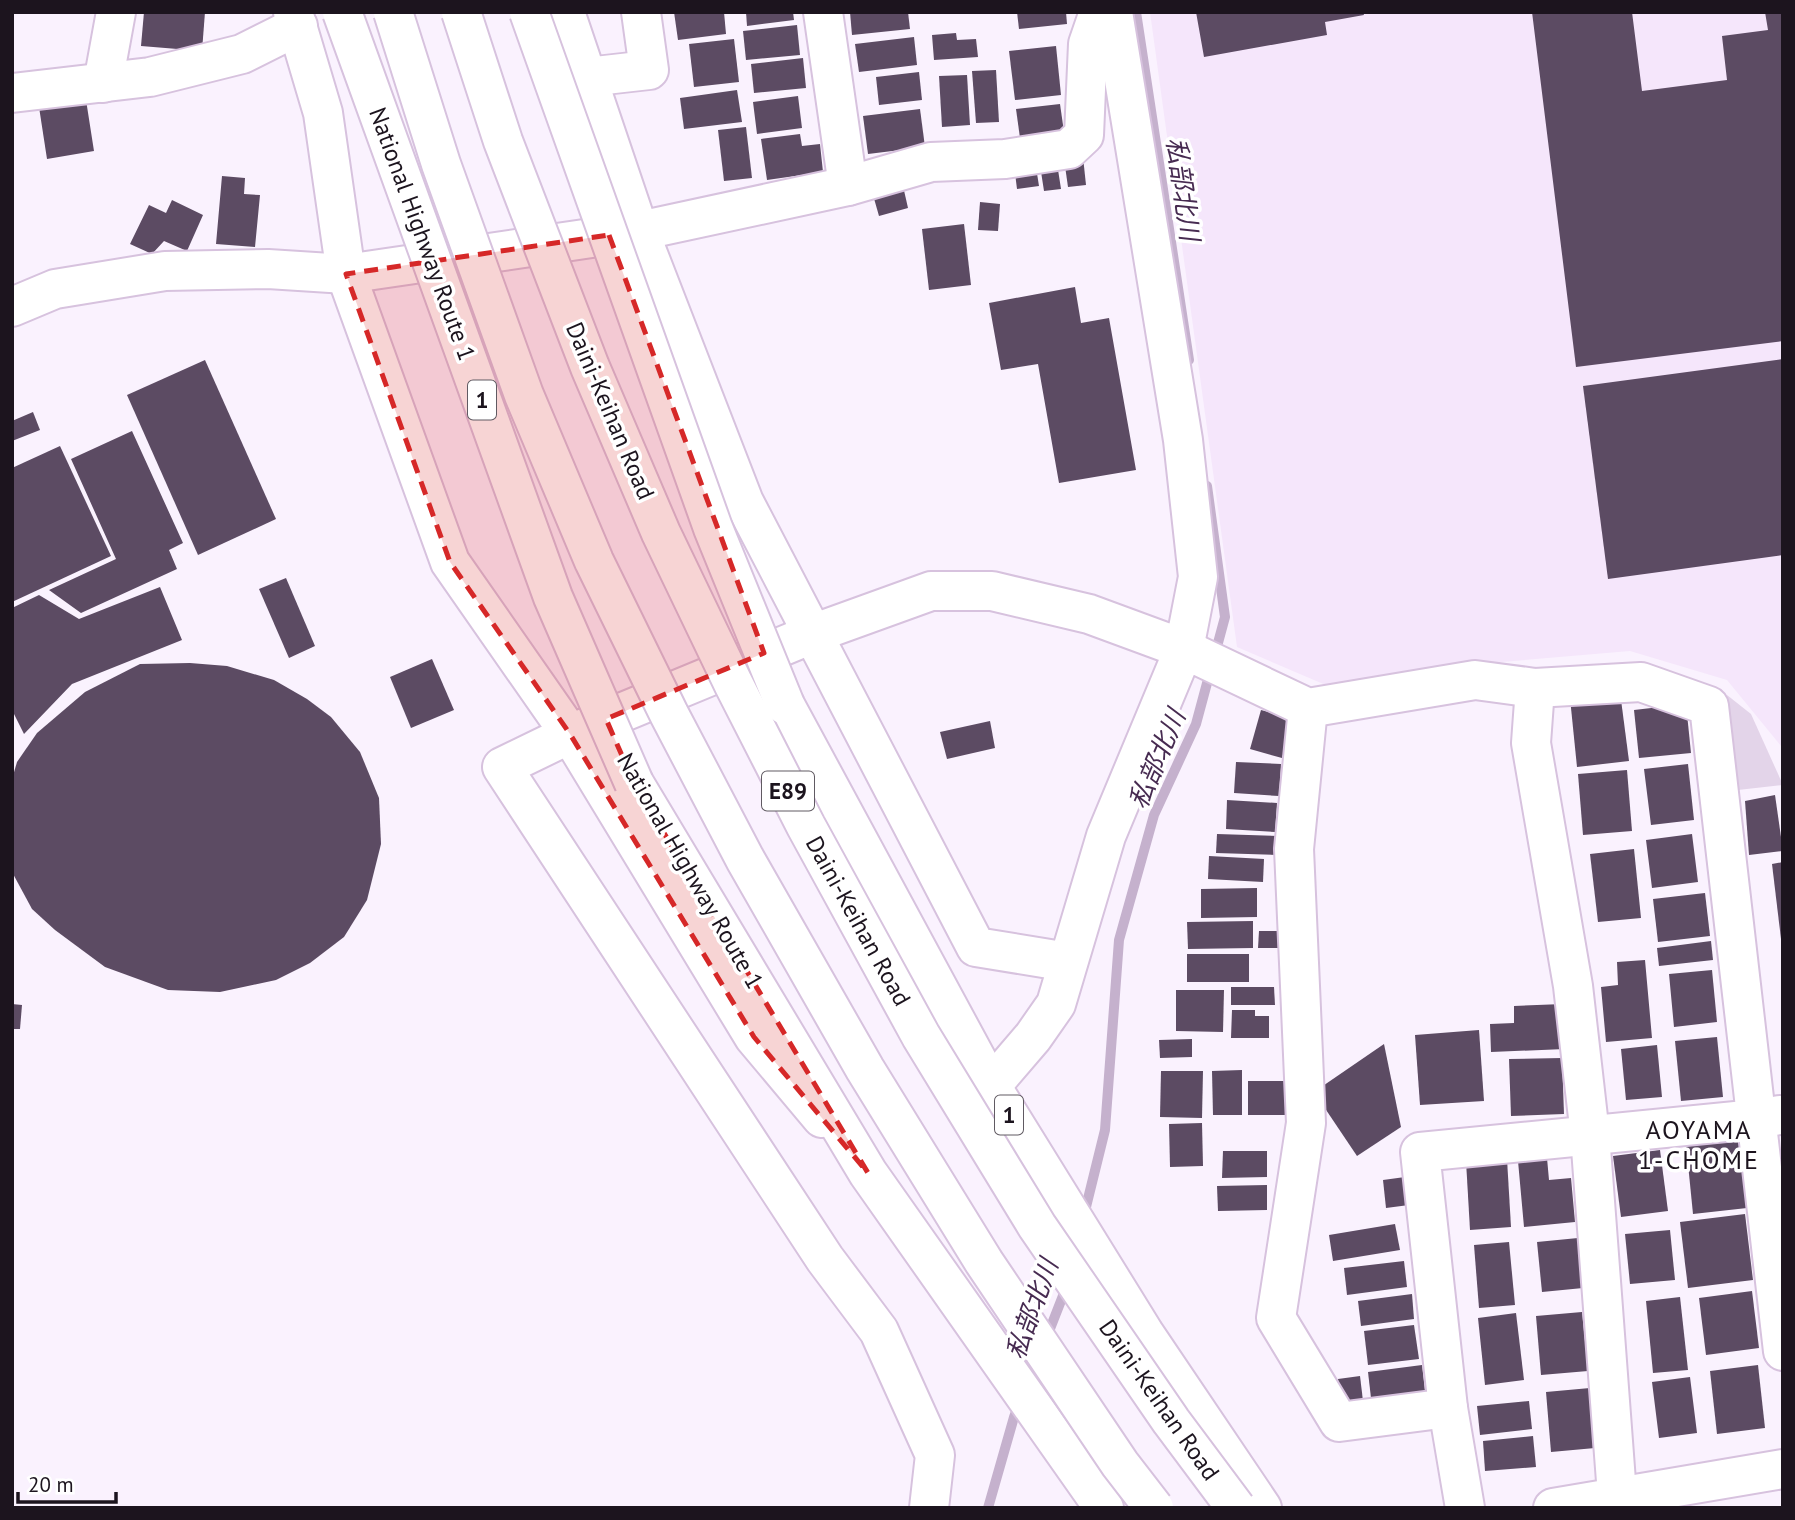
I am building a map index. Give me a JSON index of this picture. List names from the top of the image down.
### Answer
{
  "streets": {
    "main road": [
      "National Highway Route 1",
      "1",
      "Daini-Keihan Road",
      "E89"
    ]
  },
  "districts": ["AOYAMA 1-CHOME"],
  "water": ["私部北川"],
  "scale_bar": "20 m"
}
